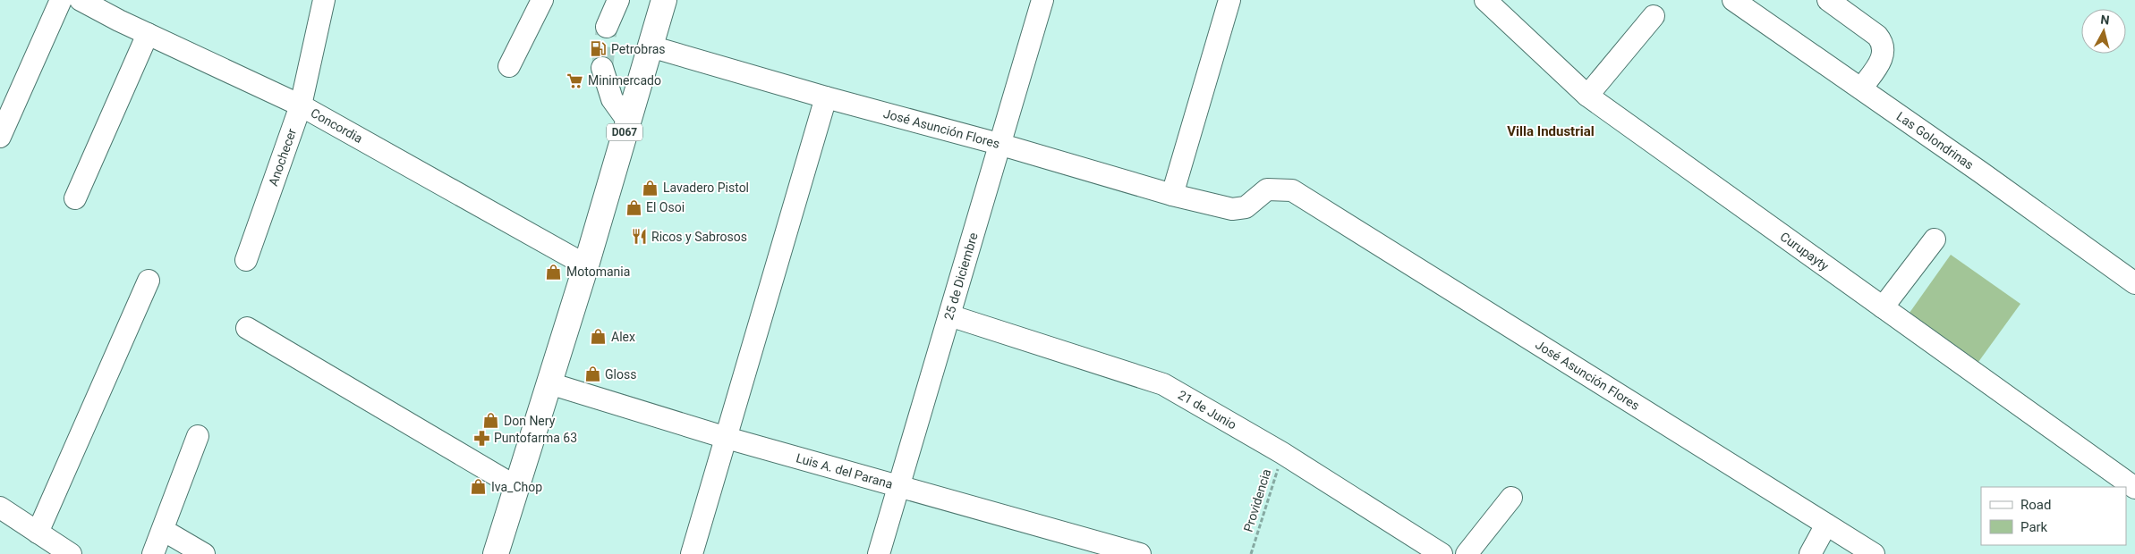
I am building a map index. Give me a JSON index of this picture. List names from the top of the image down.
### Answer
{
  "streets": {
    "main road": ["D067"],
    "street": [
      "Concordia",
      "José Asunción Flores",
      "Las Golondrinas",
      "Anochecer",
      "Curupayty",
      "25 de Diciembre",
      "21 de Junio",
      "Luis A. del Parana"
    ],
    "path": ["Providencia"]
  },
  "crossings": [
    ["Concordia", "D067"],
    ["Concordia", "Anochecer"],
    ["José Asunción Flores", "D067"],
    ["José Asunción Flores", "25 de Diciembre"],
    ["D067", "Luis A. del Parana"],
    ["25 de Diciembre", "21 de Junio"],
    ["25 de Diciembre", "Luis A. del Parana"],
    ["21 de Junio", "Providencia"]
  ],
  "districts": ["Villa Industrial"],
  "places": {
    "fuel station": ["Petrobras"],
    "supermarket": ["Minimercado"],
    "shop": [
      "Lavadero Pistol",
      "El Osoi",
      "Motomania",
      "Alex",
      "Gloss",
      "Don Nery",
      "Iva_Chop"
    ],
    "restaurant": ["Ricos y Sabrosos"],
    "pharmacy": ["Puntofarma 63"]
  },
  "legend": ["Road", "Park"],
  "north": "top"
}
